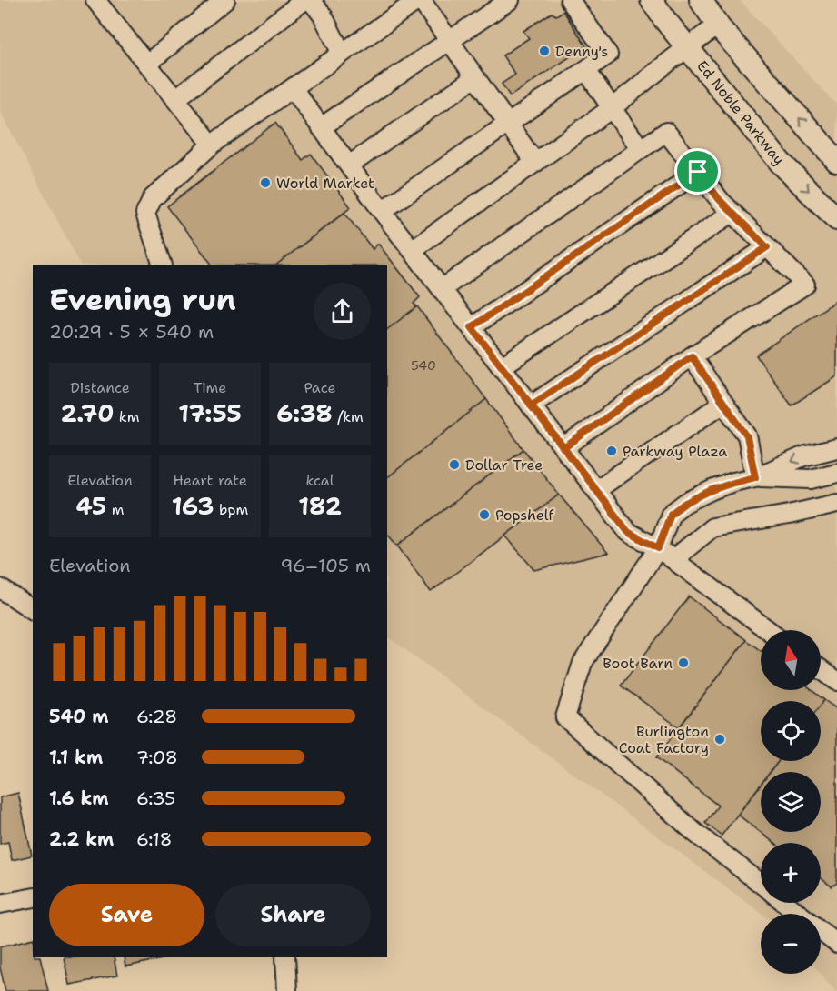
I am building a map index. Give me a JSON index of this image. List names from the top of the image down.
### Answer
{
  "streets": {
    "main road": ["Ed Noble Parkway"]
  },
  "places": [
    "Denny's",
    "World Market",
    "Parkway Plaza",
    "Dollar Tree",
    "Popshelf",
    "Boot Barn",
    "Burlington Coat Factory"
  ],
  "house_numbers": ["540"],
  "north": "top",
  "page": {
    "heading": ["Evening run", "20:29 · 5 × 540 m"],
    "stats": [
      ["Distance", "2.70 km"],
      ["Time", "17:55"],
      ["Pace", "6:38 /km"],
      ["Elevation", "45 m"],
      ["Heart rate", "163 bpm"],
      ["kcal", "182"]
    ],
    "chart": ["Elevation", "96–105 m"],
    "map_buttons": ["+", "−"],
    "list": [
      {
        "name": "540 m",
        "note": "6:28"
      },
      {
        "name": "1.1 km",
        "note": "7:08"
      },
      {
        "name": "1.6 km",
        "note": "6:35"
      },
      {
        "name": "2.2 km",
        "note": "6:18"
      }
    ],
    "buttons": ["Save", "Share"]
  }
}
